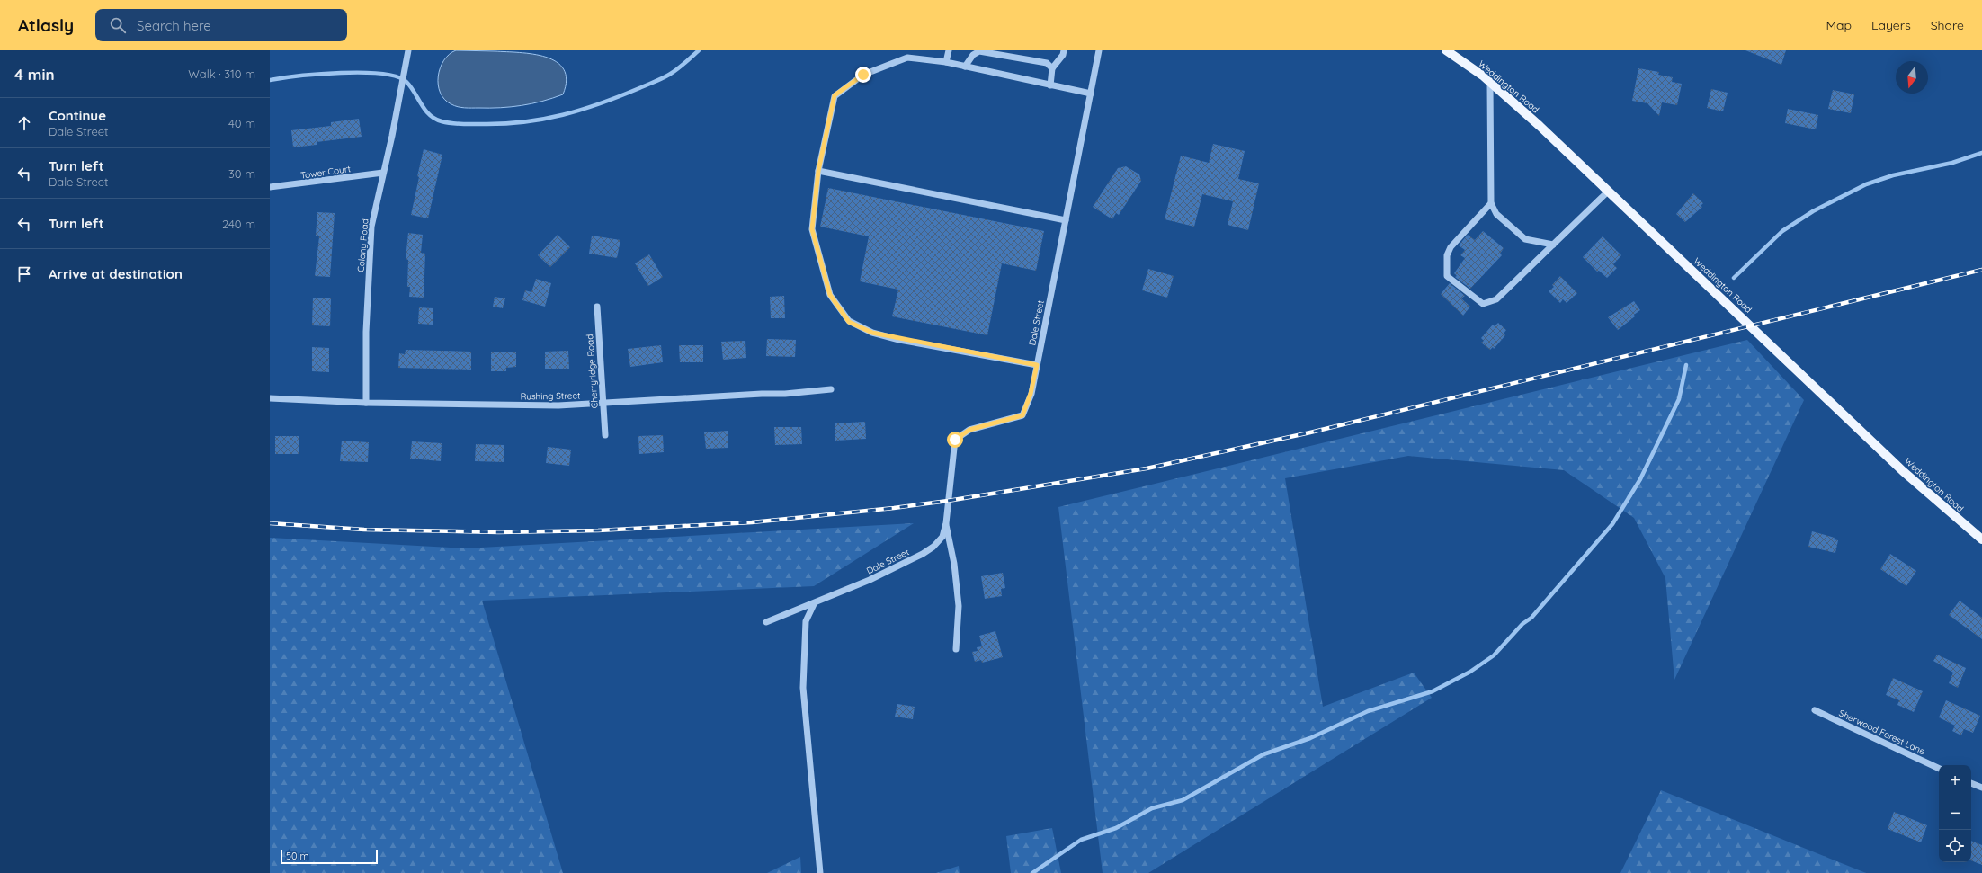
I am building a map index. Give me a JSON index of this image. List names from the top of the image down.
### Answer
{
  "streets": {
    "main road": ["Weddington Road"],
    "street": [
      "Tower Court",
      "Colony Road",
      "Dale Street",
      "Cherryridge Road",
      "Rushing Street",
      "Sherwood Forest Lane"
    ]
  },
  "crossings": [
    ["Tower Court", "Colony Road"],
    ["Colony Road", "Rushing Street"],
    ["Cherryridge Road", "Rushing Street"]
  ],
  "scale_bar": "50 m",
  "north": "bottom",
  "page": {
    "header": "Atlasly",
    "search": "Search here",
    "nav": ["Map", "Layers", "Share"],
    "heading": ["4 min", "Walk · 310 m"],
    "list": [
      ["Continue", "Dale Street", "40 m"],
      ["Turn left", "Dale Street", "30 m"],
      ["Turn left", "240 m"],
      "Arrive at destination"
    ],
    "map_buttons": ["+", "−"],
    "scale": "50 m"
  }
}
